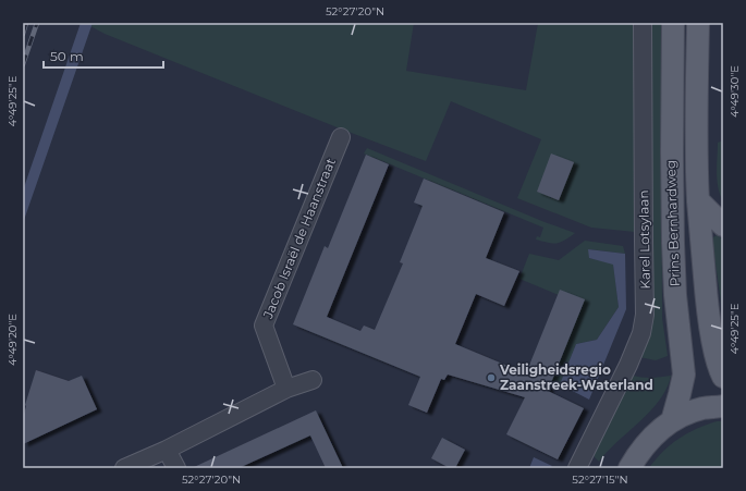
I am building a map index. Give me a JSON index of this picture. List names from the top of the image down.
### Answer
{
  "streets": {
    "main road": ["Prins Bernhardweg"],
    "street": ["Jacob Israël de Haanstraat", "Karel Lotsylaan"]
  },
  "places": ["Veiligheidsregio Zaanstreek-Waterland"],
  "scale_bar": "50 m",
  "coordinates": [
    "52°27'20\"N",
    "4°49'30\"E",
    "4°49'25\"E",
    "4°49'20\"E",
    "52°27'15\"N"
  ]
}
